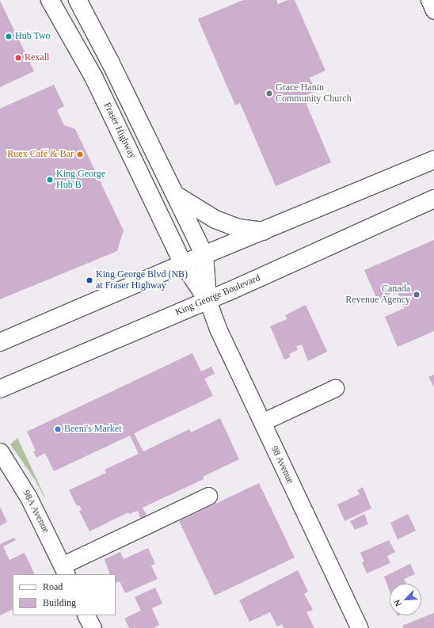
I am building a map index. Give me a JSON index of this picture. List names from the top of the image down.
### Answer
{
  "streets": {
    "main road": ["Fraser Highway", "King George Boulevard"],
    "street": ["98 Avenue", "98A Avenue"]
  },
  "crossings": [
    ["Fraser Highway", "King George Boulevard"],
    ["Fraser Highway", "98 Avenue"],
    ["King George Boulevard", "98 Avenue"]
  ],
  "places": [
    "Hub Two",
    "Rexall",
    "Grace Hanin Community Church",
    "Ruex Café & Bar",
    "King George Hub B",
    "King George Blvd (NB) at Fraser Highway",
    "Canada Revenue Agency",
    "Beeni's Market"
  ],
  "legend": ["Road", "Building"],
  "north": "bottom left"
}
